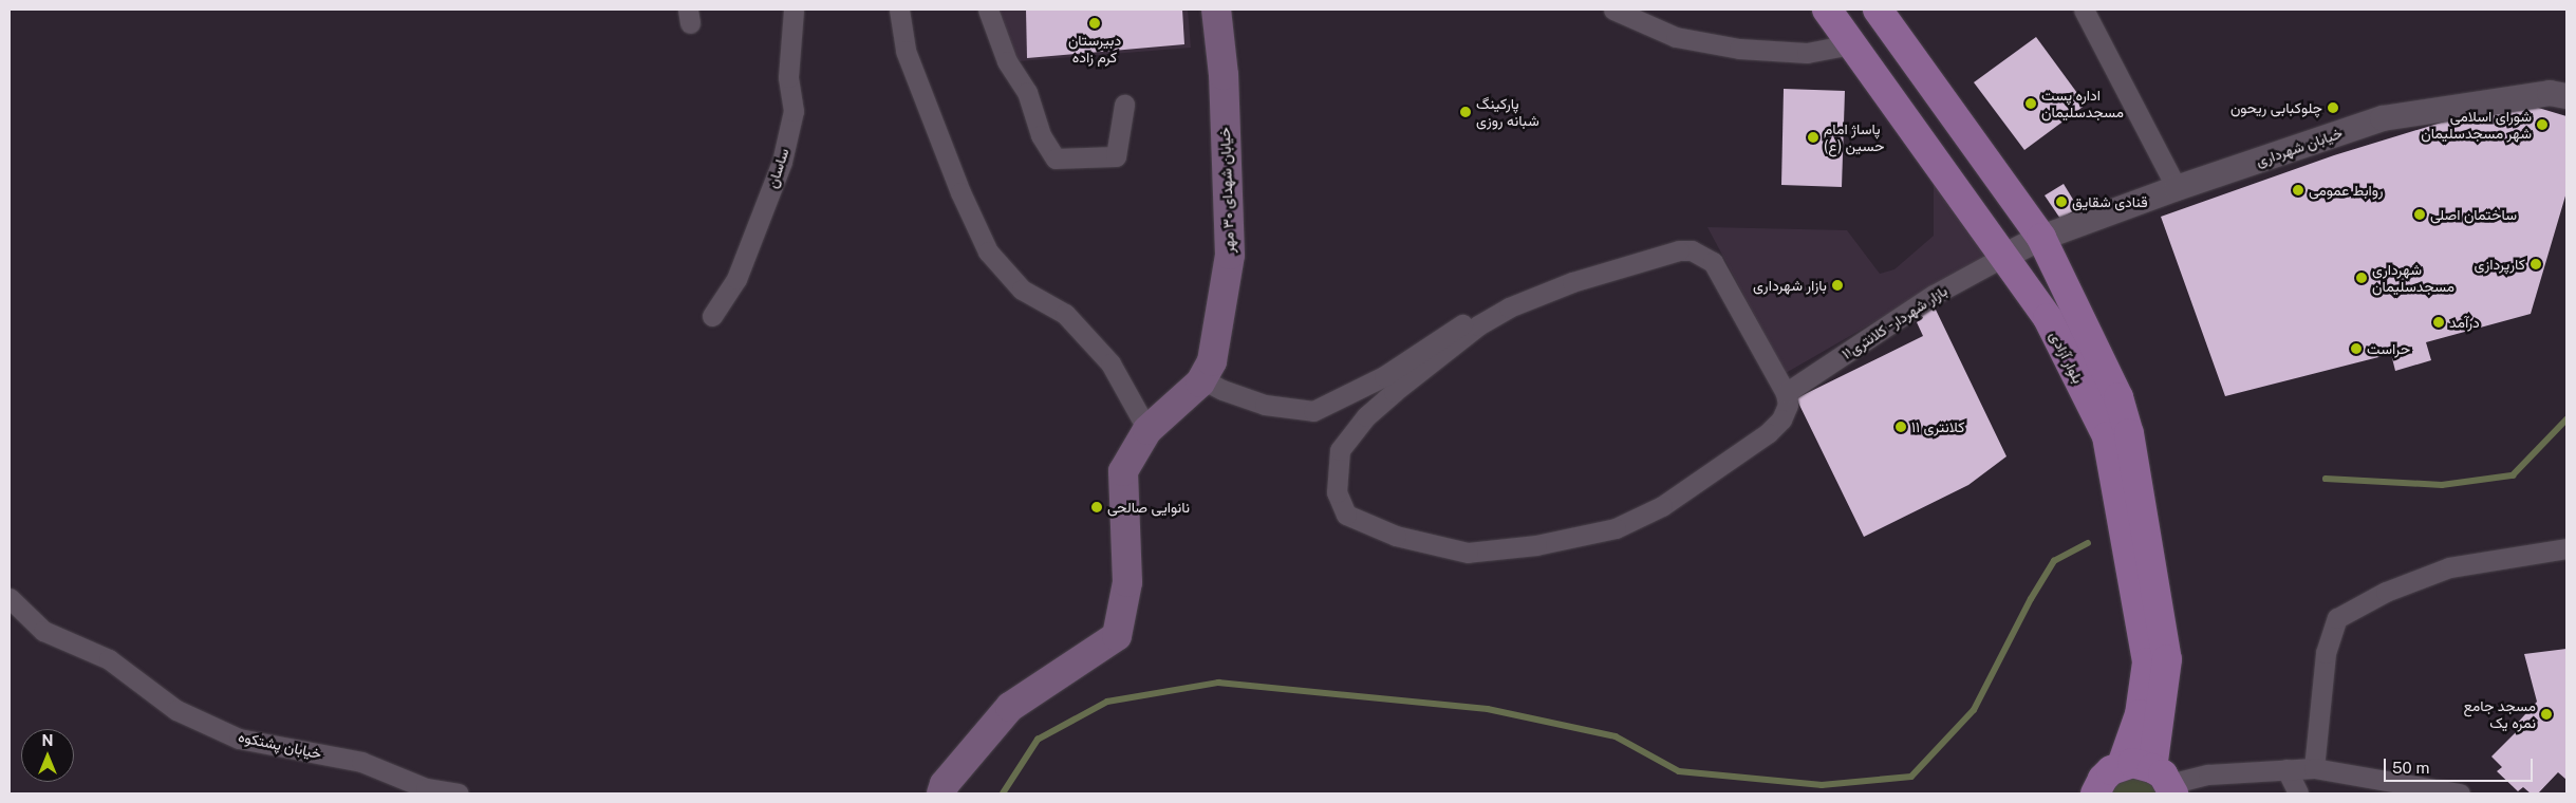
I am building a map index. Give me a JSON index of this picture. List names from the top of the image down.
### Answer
{
  "streets": {
    "main road": ["خیابان شهدای ۳۰ مهر", "بلوار آزادی"],
    "street": [
      "خیابان شهرداری",
      "ساسان",
      "بازار شهردار - کلانتری۱۱",
      "خیابان پشتکوه"
    ]
  },
  "crossings": [
    ["خیابان شهرداری", "بازار شهردار - کلانتری۱۱"],
    ["خیابان شهرداری", "بلوار آزادی"],
    ["بازار شهردار - کلانتری۱۱", "بلوار آزادی"]
  ],
  "places": [
    "دبیرستان کرم زاده",
    "اداره پست مسجدسلیمان",
    "چلوکبابی ریحون",
    "پارکینگ شبانه روزی",
    "شورای اسلامی شهر مسجدسلیمان",
    "پاساژ امام حسین (ع)",
    "روابط عمومی",
    "قنادی شقایق",
    "ساختمان اصلی",
    "کارپردازی",
    "شهرداری مسجدسلیمان",
    "بازار شهرداری",
    "درآمد",
    "حراست",
    "کلانتری ۱۱",
    "نانوایی صالحی",
    "مسجد جامع نمره یک"
  ],
  "scale_bar": "50 m",
  "north": "top"
}
